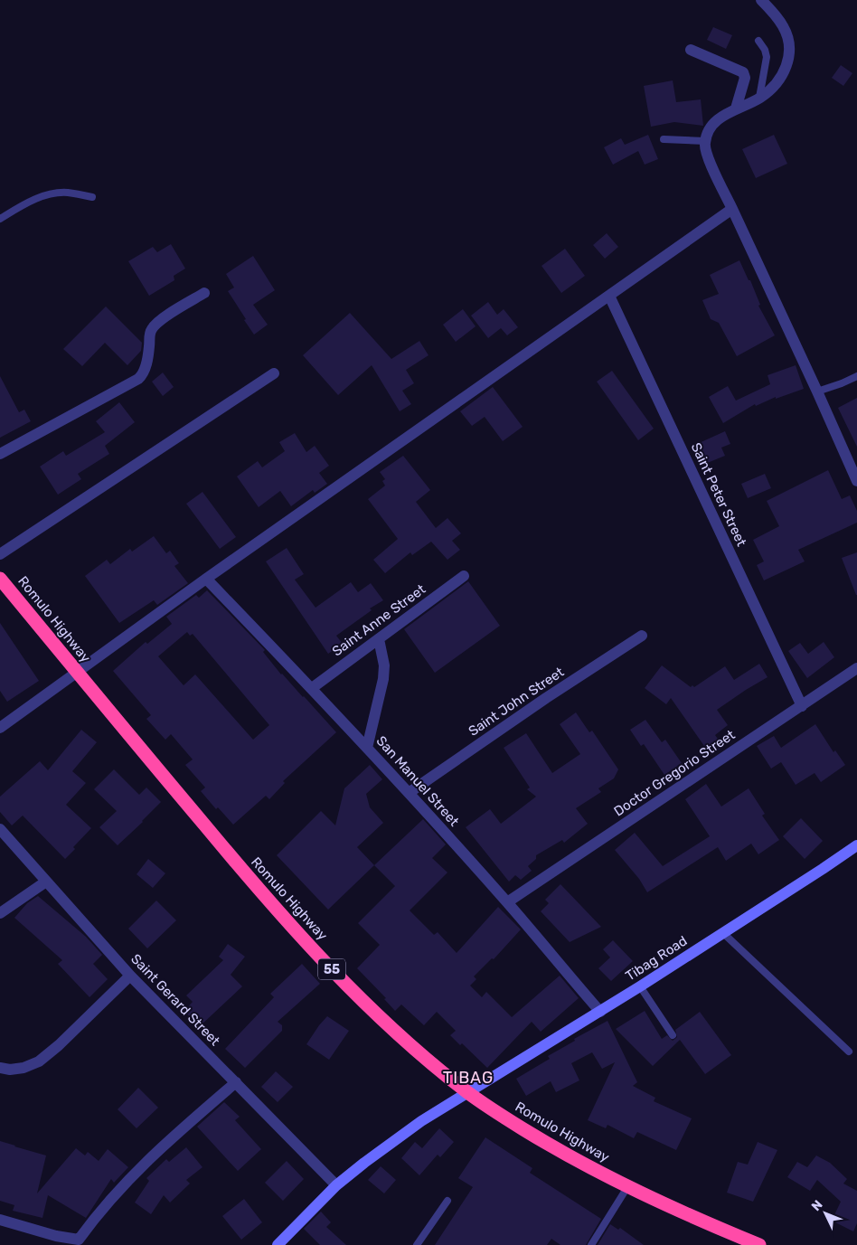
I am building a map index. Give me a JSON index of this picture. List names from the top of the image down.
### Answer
{
  "streets": {
    "highway": ["Romulo Highway", "55"],
    "street": [
      "Saint Peter Street",
      "Saint Anne Street",
      "Saint John Street",
      "Doctor Gregorio Street",
      "San Manuel Street",
      "Tibag Road",
      "Saint Gerard Street"
    ]
  },
  "crossings": [
    ["Saint Peter Street", "Doctor Gregorio Street"],
    ["Romulo Highway", "Tibag Road"],
    ["Saint Anne Street", "San Manuel Street"],
    ["Saint John Street", "San Manuel Street"],
    ["Doctor Gregorio Street", "San Manuel Street"],
    ["San Manuel Street", "Tibag Road"],
    ["Tibag Road", "Saint Gerard Street"]
  ],
  "districts": ["TIBAG"],
  "north": "top left"
}
